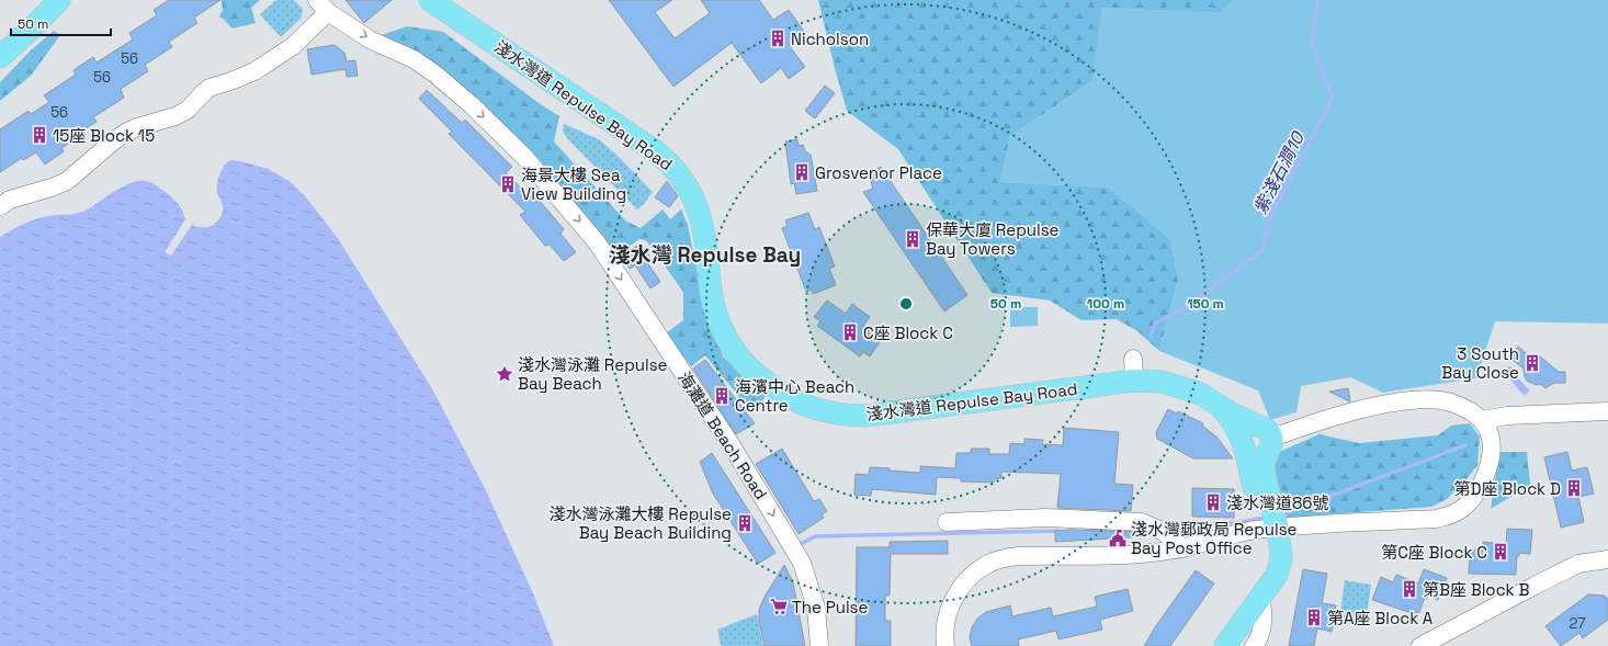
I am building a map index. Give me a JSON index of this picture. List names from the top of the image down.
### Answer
{
  "streets": {
    "main road": ["淺水灣道 Repulse Bay Road"],
    "street": ["海灘道 Beach Road"]
  },
  "one_way": ["海灘道 Beach Road"],
  "districts": ["淺水灣 Repulse Bay"],
  "water": ["紫淺石澗10"],
  "places": {
    "building": [
      "Nicholson",
      "15座 Block 15",
      "Grosvenor Place",
      "海景大樓 Sea View Building",
      "保華大廈 Repulse Bay Towers",
      "C座 Block C",
      "3 South Bay Close",
      "海濱中心 Beach Centre",
      "第D座 Block D",
      "淺水灣道86號",
      "淺水灣泳灘大樓 Repulse Bay Beach Building",
      "第C座 Block C",
      "第B座 Block B",
      "第A座 Block A"
    ],
    "place": ["淺水灣泳灘 Repulse Bay Beach"],
    "public building": ["淺水灣郵政局 Repulse Bay Post Office"],
    "supermarket": ["The Pulse"]
  },
  "house_numbers": [
    "56",
    "56",
    "56",
    "27"
  ],
  "scale_bar": "50 m",
  "rings": ["50 m", "100 m", "150 m"]
}
